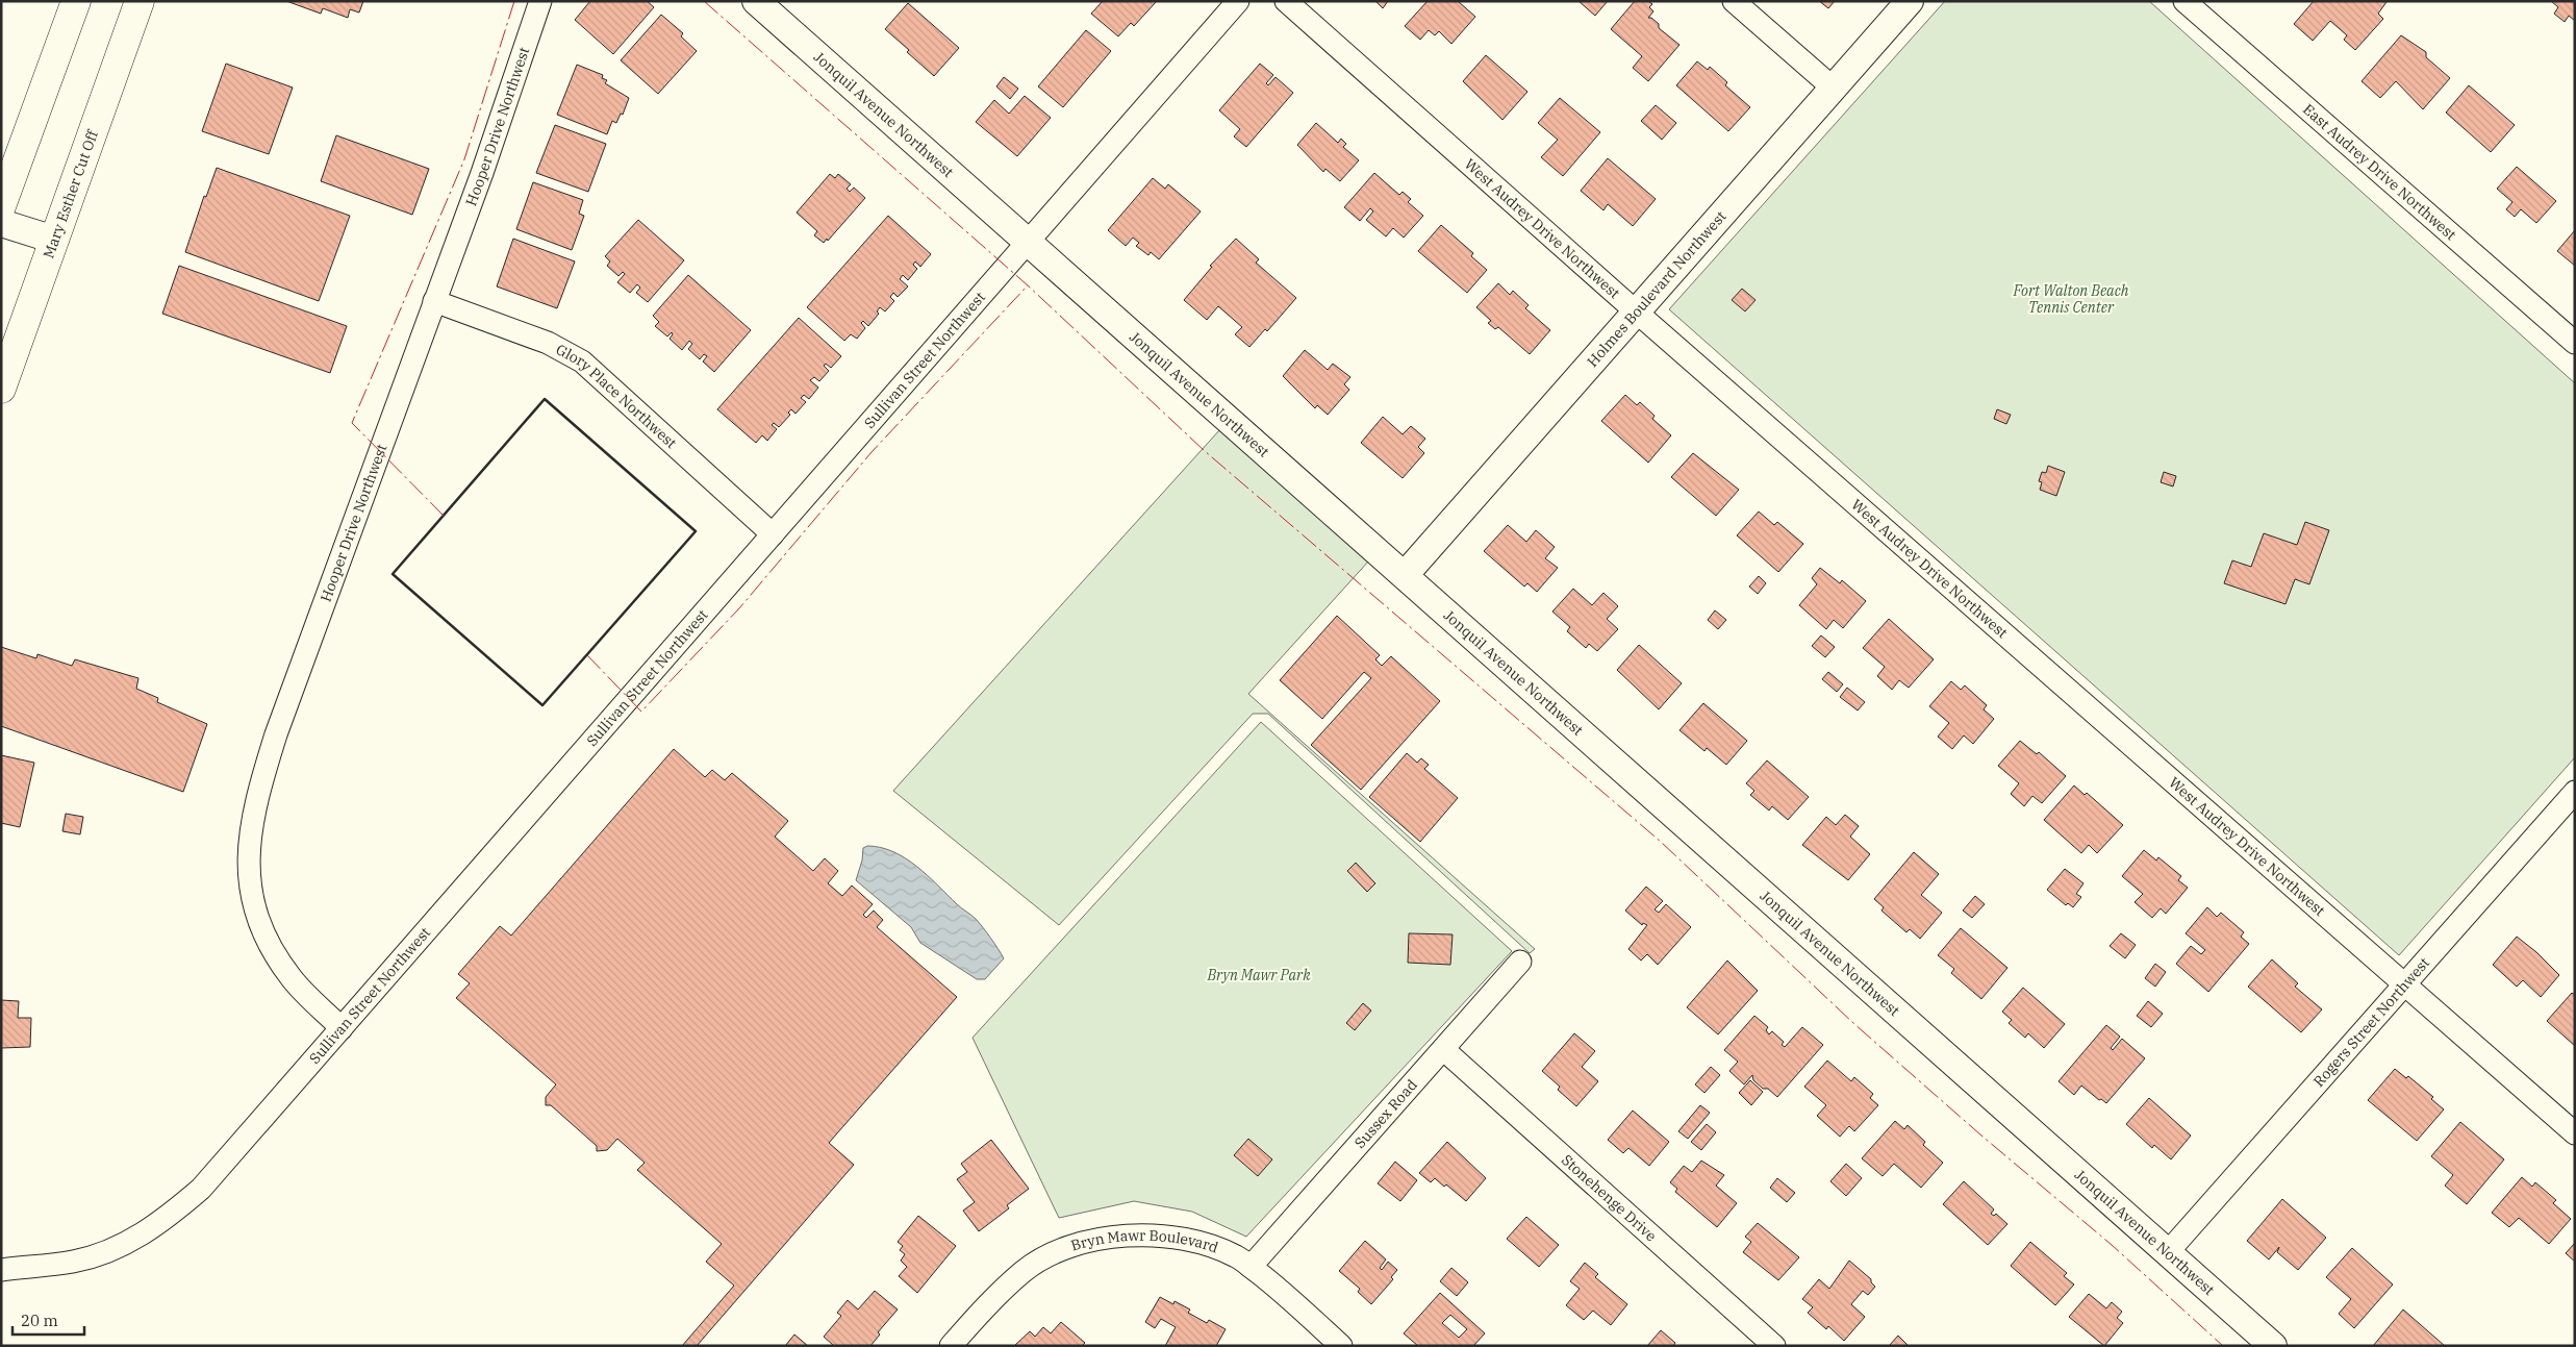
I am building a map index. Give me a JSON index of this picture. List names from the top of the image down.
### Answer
{
  "streets": {
    "main road": ["Mary Esther Cut Off"],
    "street": [
      "Jonquil Avenue Northwest",
      "Hooper Drive Northwest",
      "East Audrey Drive Northwest",
      "West Audrey Drive Northwest",
      "Holmes Boulevard Northwest",
      "Sullivan Street Northwest",
      "Glory Place Northwest",
      "Rogers Street Northwest",
      "Sussex Road",
      "Stonehenge Drive",
      "Bryn Mawr Boulevard"
    ]
  },
  "crossings": [
    ["Jonquil Avenue Northwest", "Holmes Boulevard Northwest"],
    ["Jonquil Avenue Northwest", "Sullivan Street Northwest"],
    ["Jonquil Avenue Northwest", "Rogers Street Northwest"],
    ["Hooper Drive Northwest", "Sullivan Street Northwest"],
    ["Hooper Drive Northwest", "Glory Place Northwest"],
    ["West Audrey Drive Northwest", "Holmes Boulevard Northwest"],
    ["West Audrey Drive Northwest", "Rogers Street Northwest"],
    ["Sullivan Street Northwest", "Glory Place Northwest"],
    ["Sussex Road", "Stonehenge Drive"],
    ["Sussex Road", "Bryn Mawr Boulevard"]
  ],
  "parks": ["Fort Walton Beach Tennis Center", "Bryn Mawr Park"],
  "scale_bar": "20 m"
}
